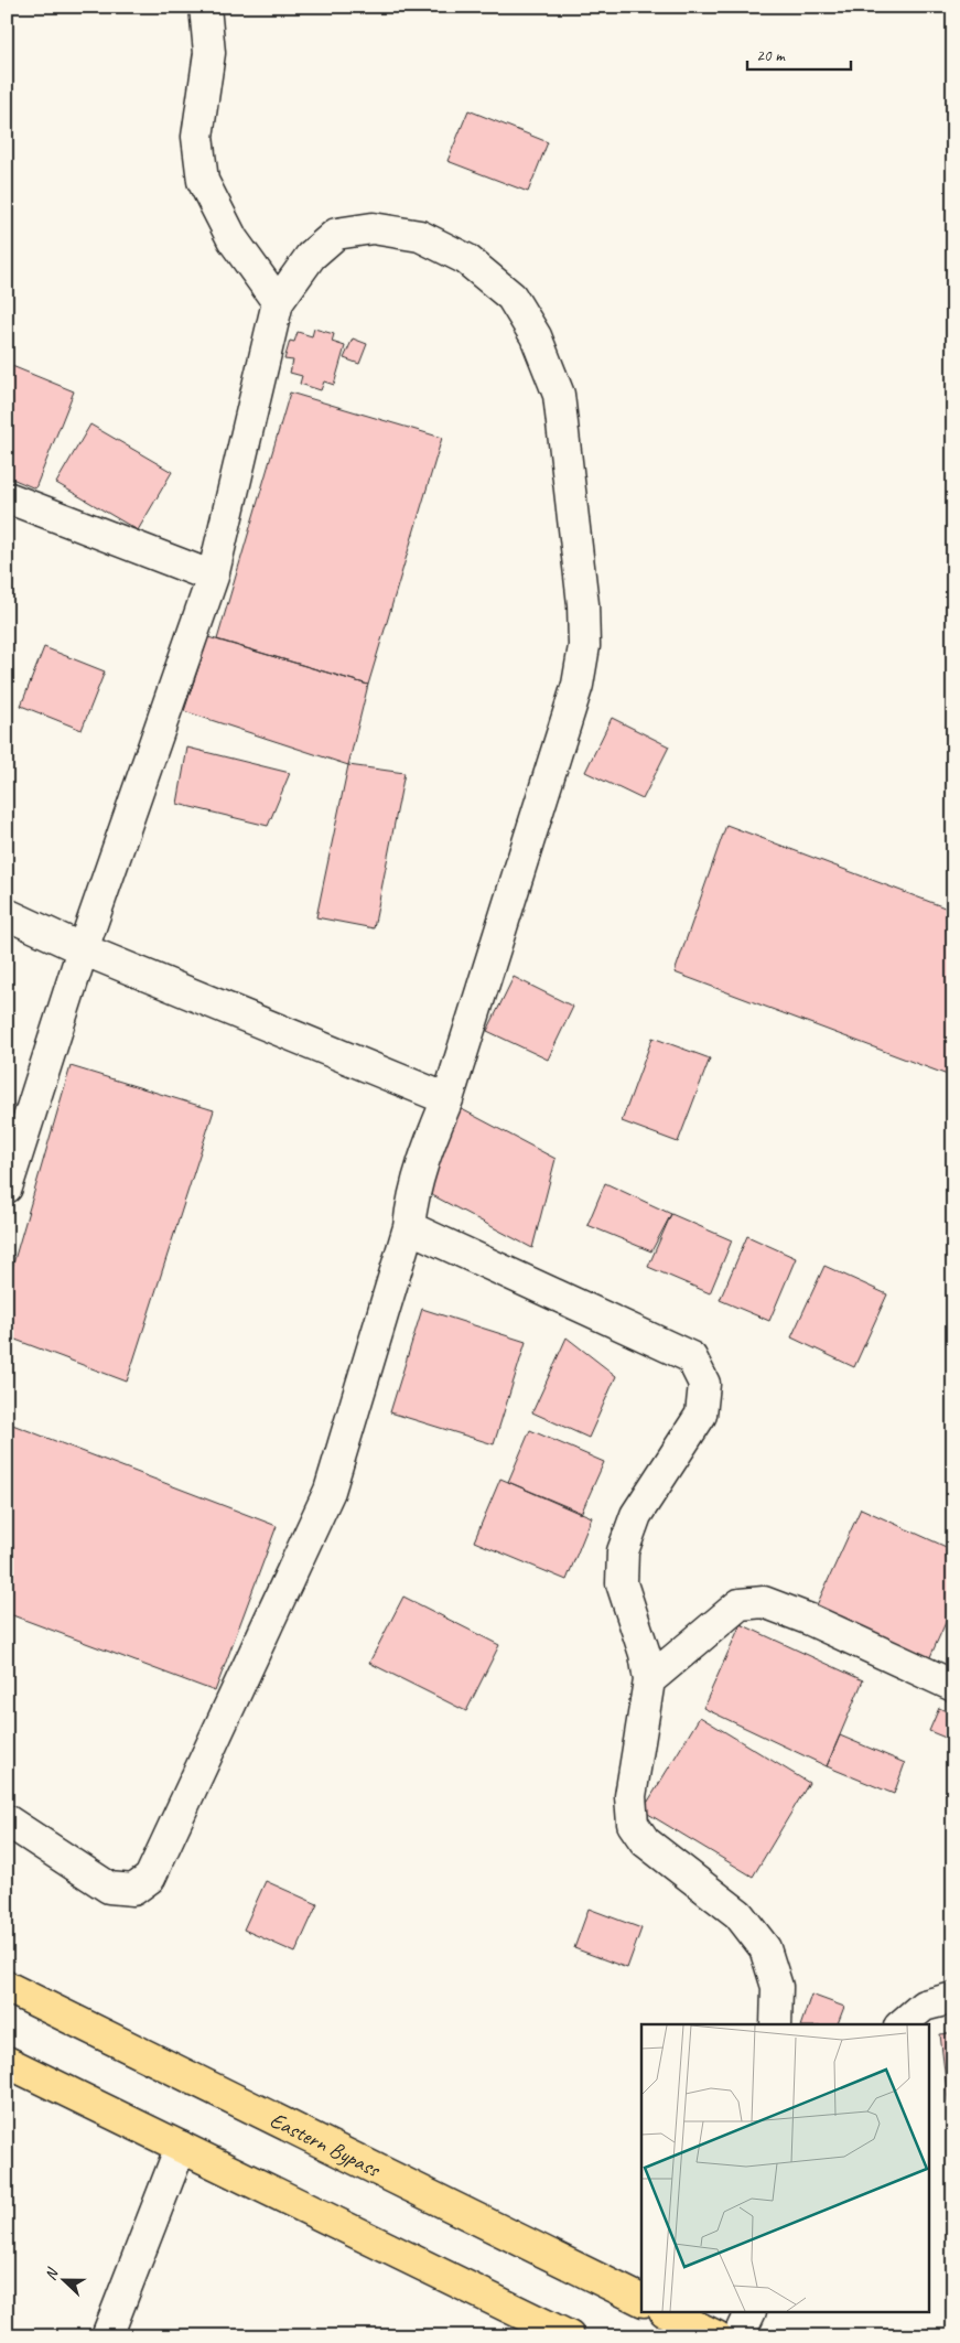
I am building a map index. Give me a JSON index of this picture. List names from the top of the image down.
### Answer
{
  "streets": {
    "main road": ["Eastern Bypass"]
  },
  "scale_bar": "20 m",
  "north": "left"
}
